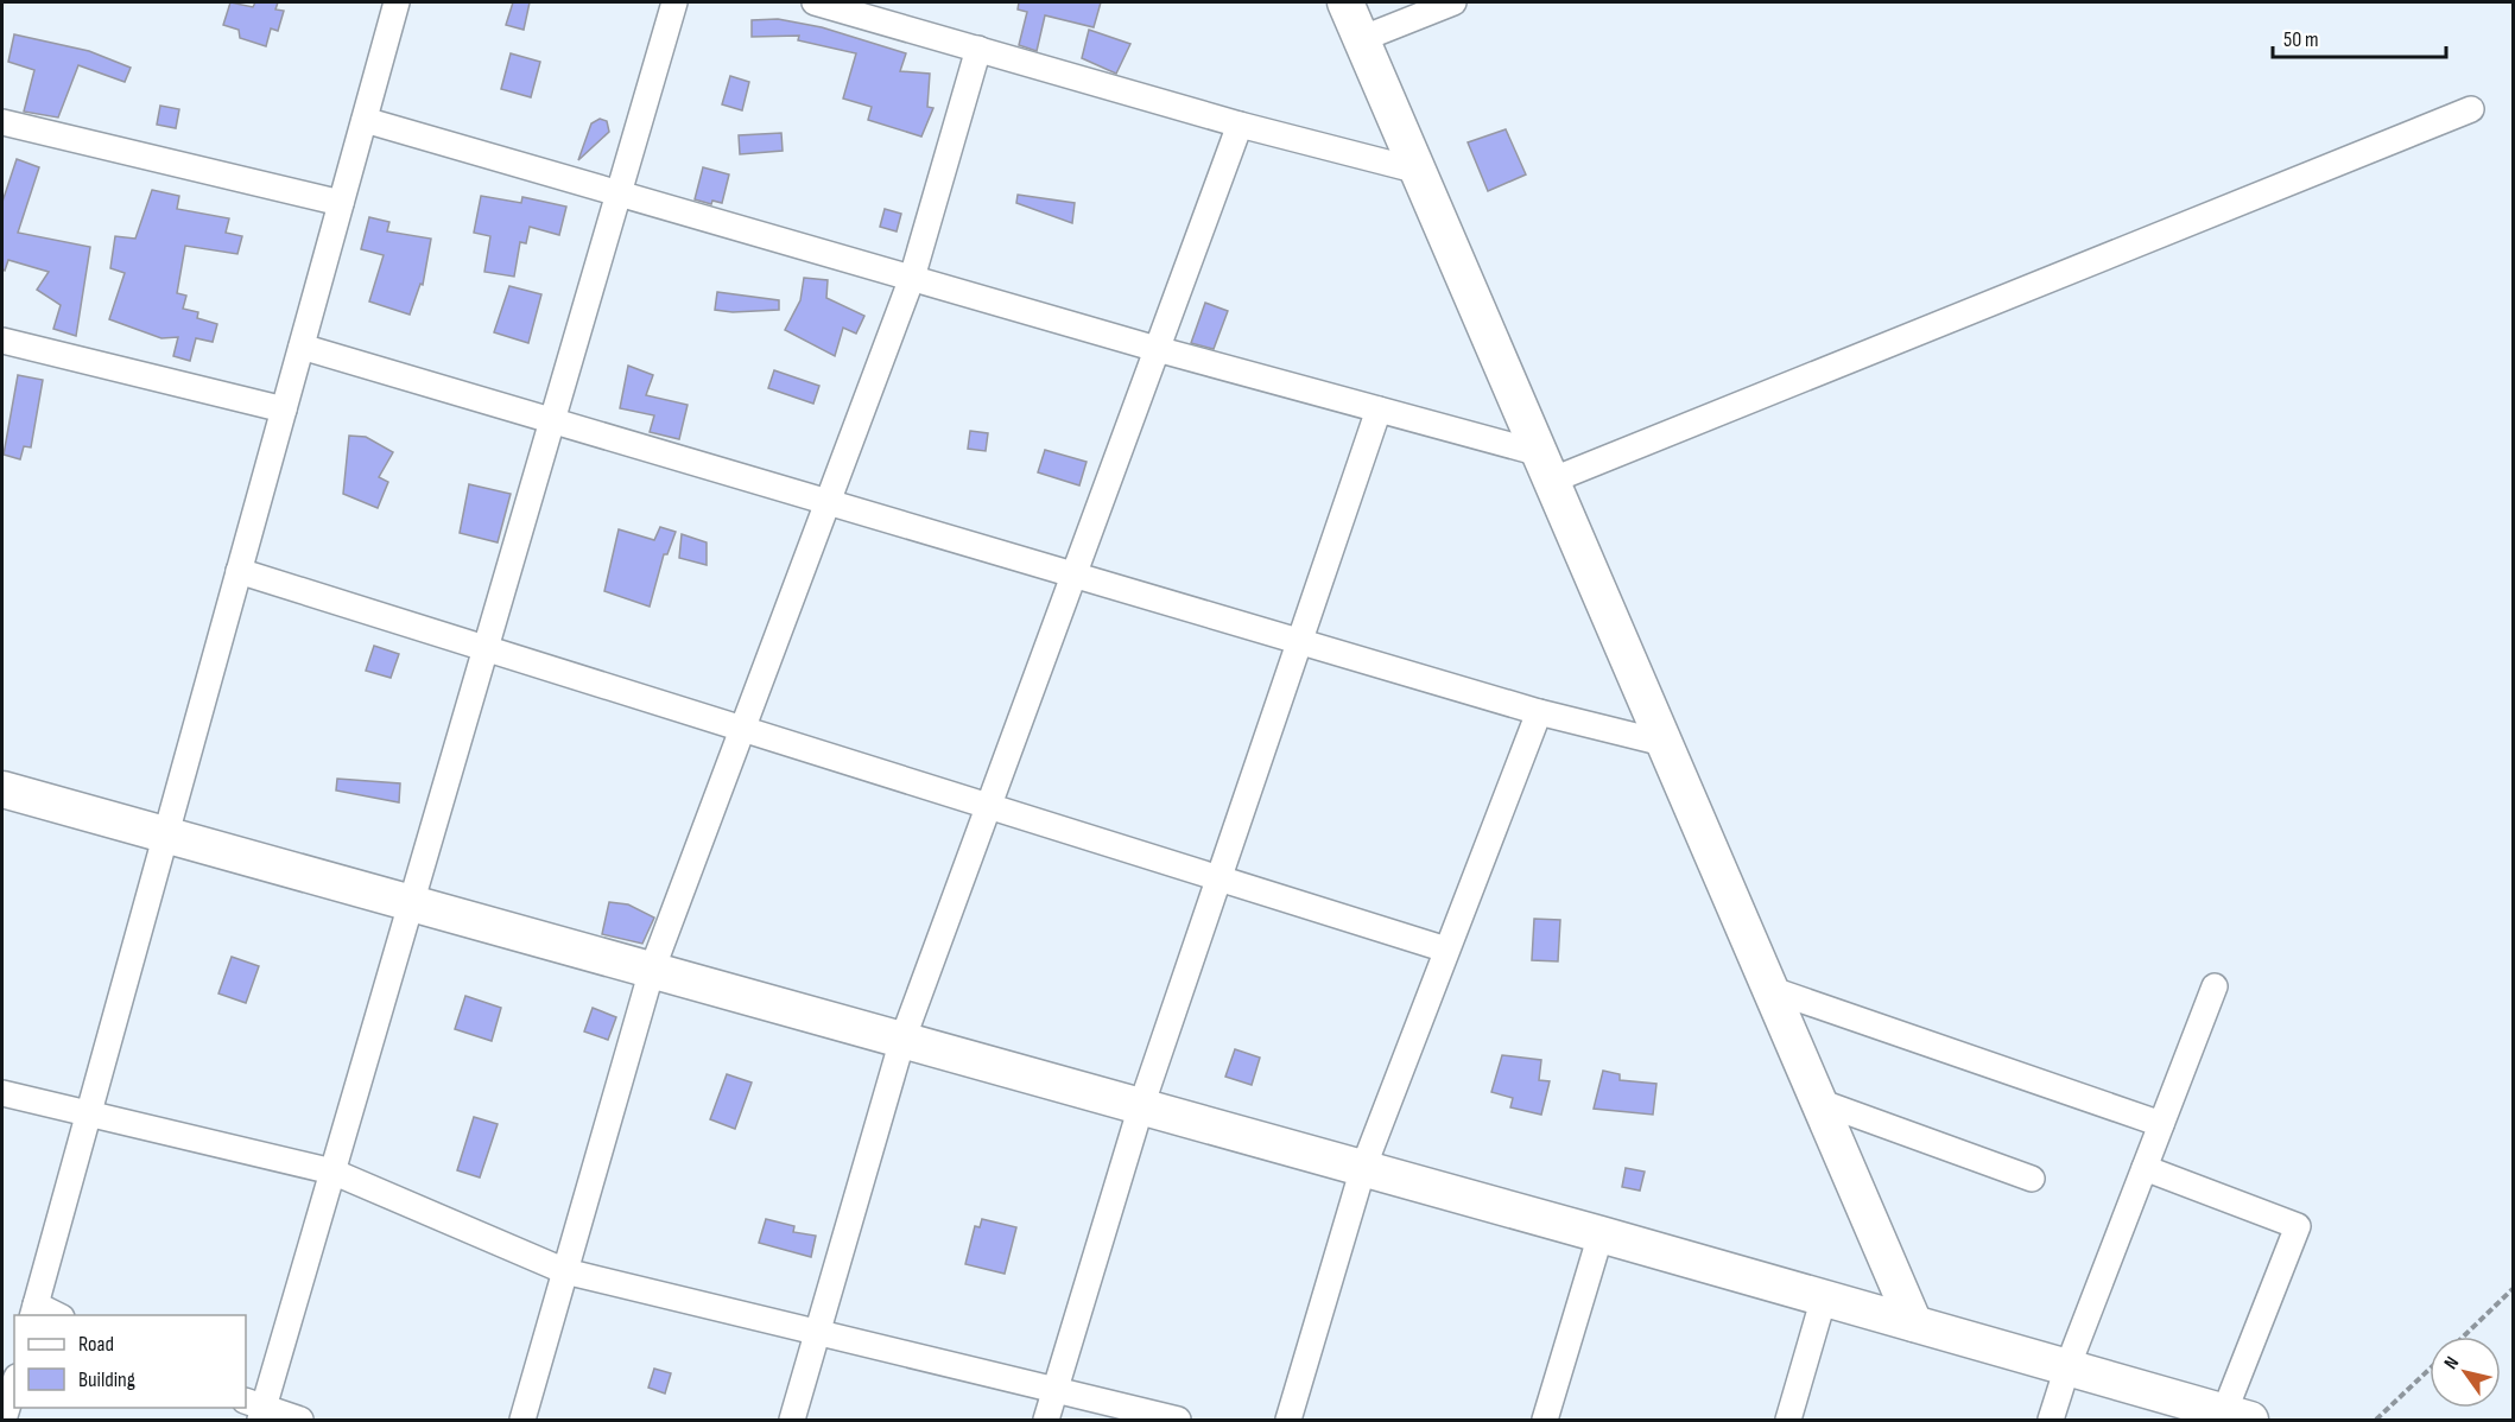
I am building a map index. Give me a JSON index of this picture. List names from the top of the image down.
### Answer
{
  "legend": ["Road", "Building"],
  "scale_bar": "50 m",
  "north": "top left"
}
